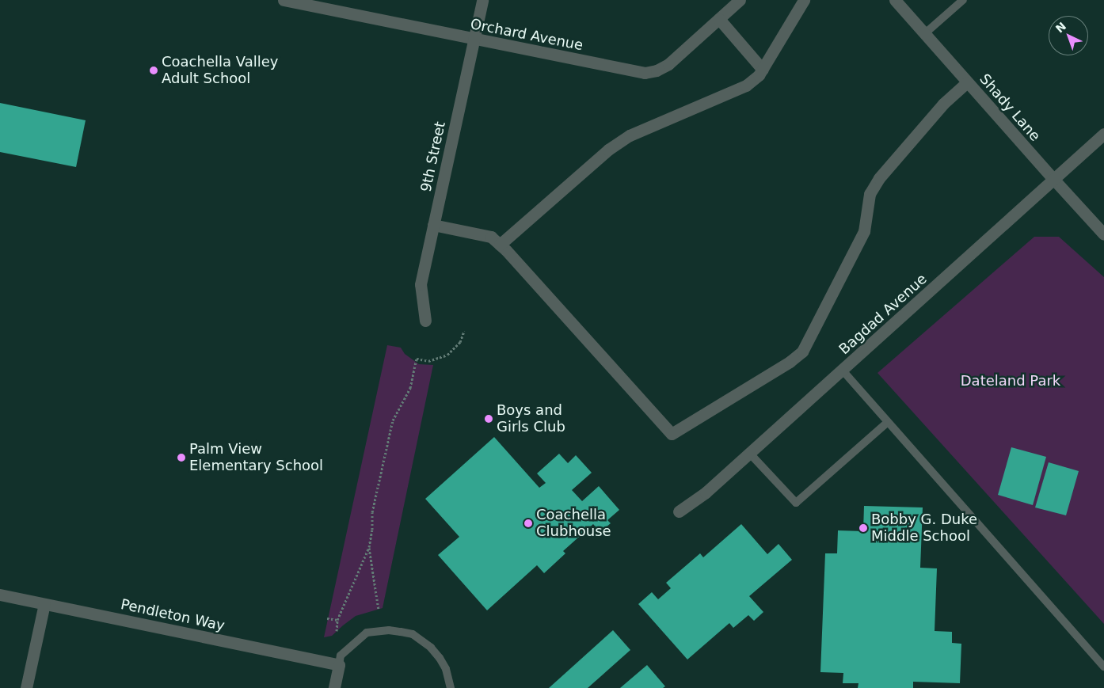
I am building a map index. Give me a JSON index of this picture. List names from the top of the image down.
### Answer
{
  "streets": {
    "street": [
      "Orchard Avenue",
      "Shady Lane",
      "9th Street",
      "Bagdad Avenue",
      "Pendleton Way"
    ]
  },
  "crossings": [
    ["Orchard Avenue", "9th Street"],
    ["Shady Lane", "Bagdad Avenue"]
  ],
  "parks": ["Dateland Park"],
  "places": [
    "Coachella Valley Adult School",
    "Boys and Girls Club",
    "Palm View Elementary School",
    "Coachella Clubhouse",
    "Bobby G. Duke Middle School"
  ],
  "north": "top left"
}
